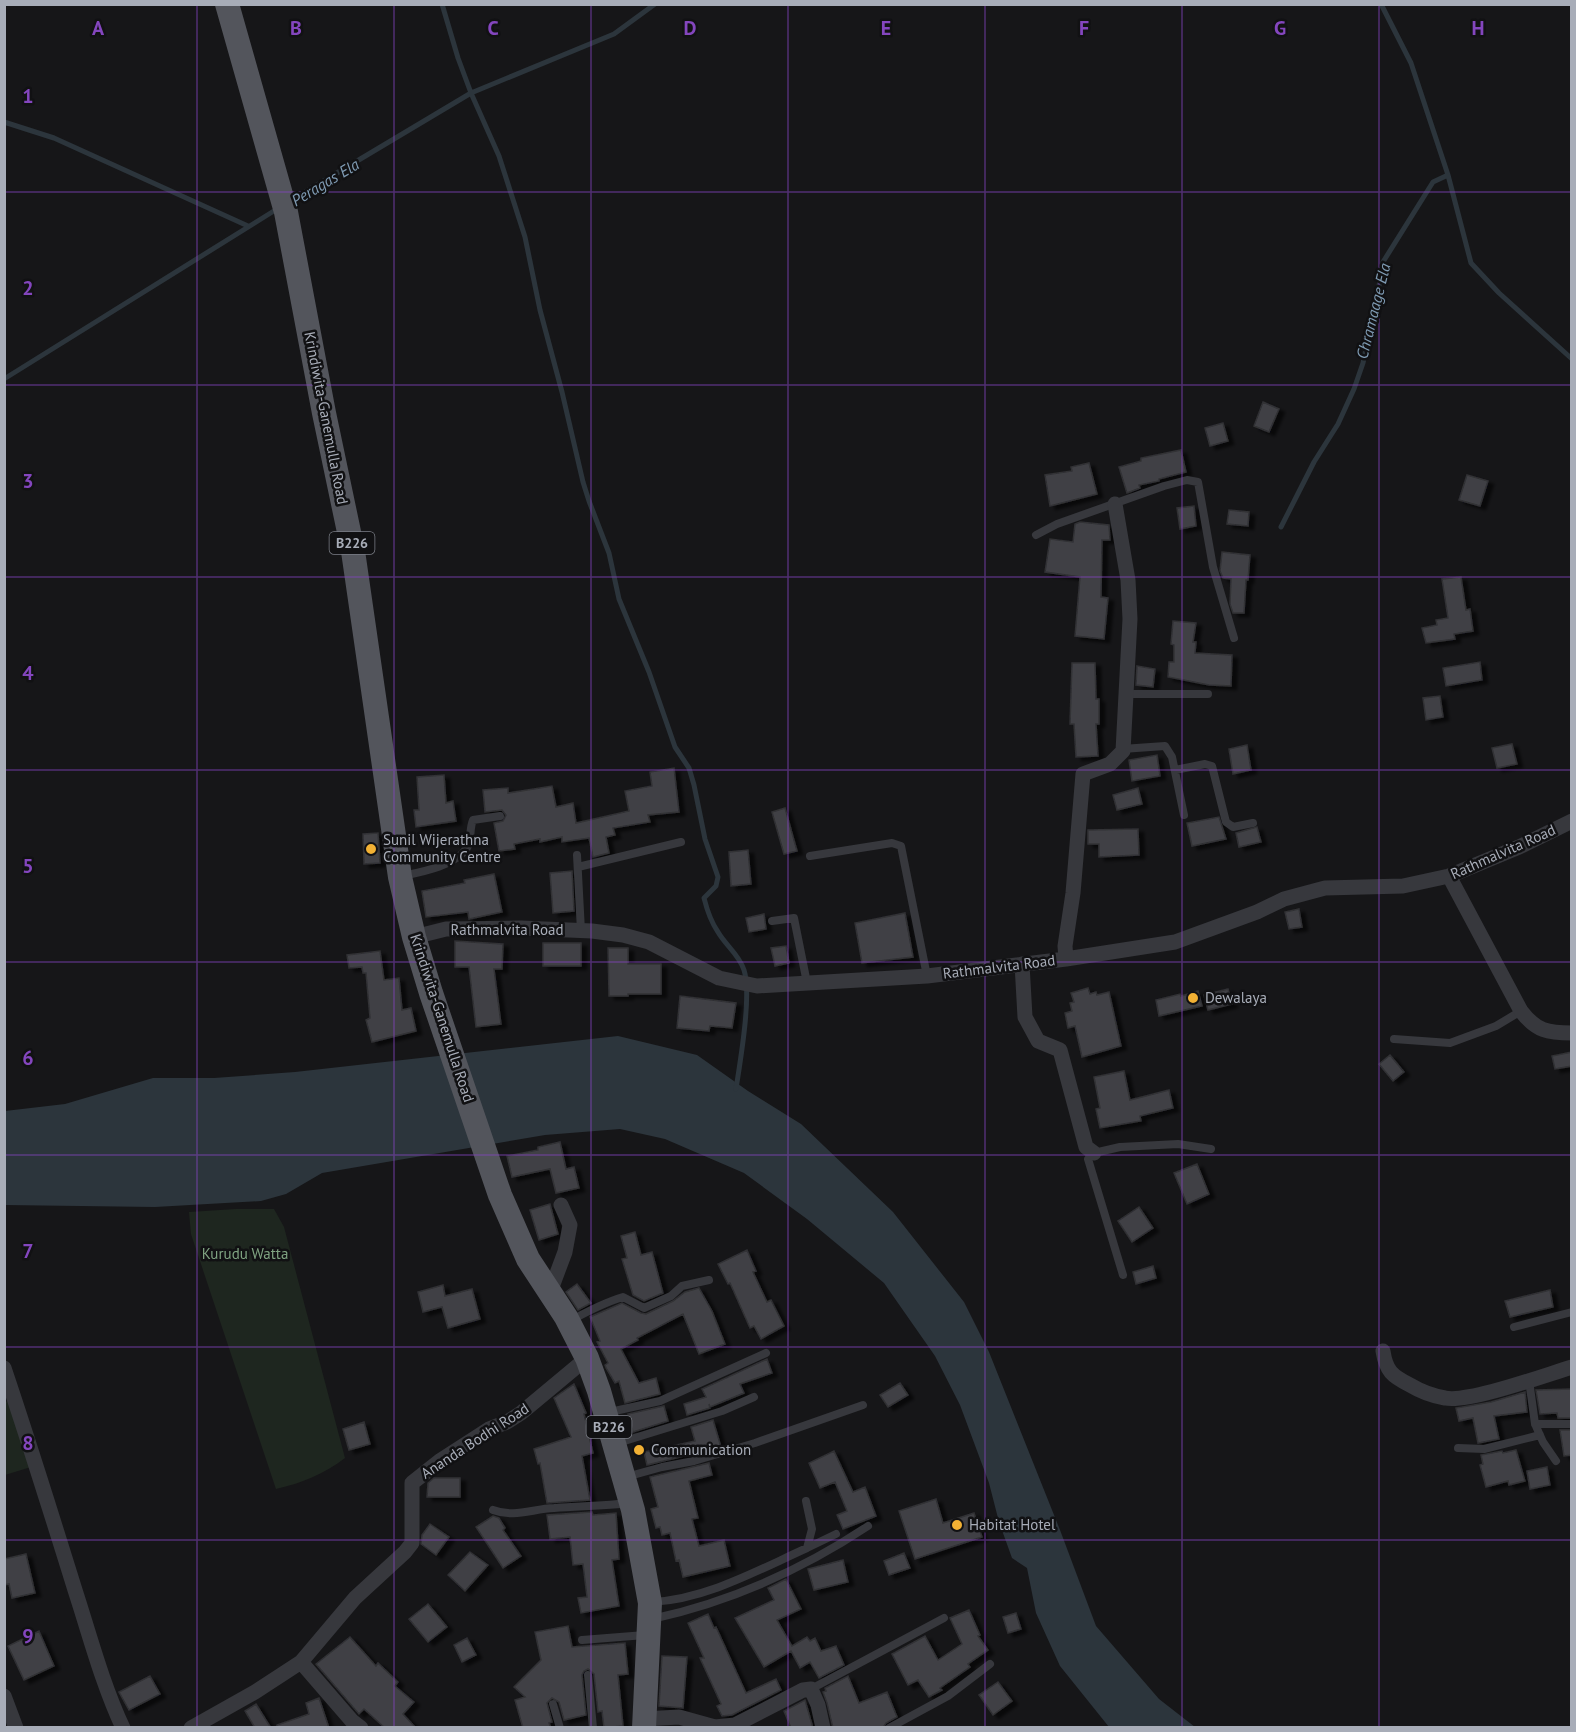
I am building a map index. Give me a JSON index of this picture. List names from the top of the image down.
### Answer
{
  "streets": {
    "main road": ["Krindiwita-Ganemulla Road", "B226"],
    "street": ["Rathmalvita Road", "Ananda Bodhi Road"]
  },
  "crossings": [
    ["Krindiwita-Ganemulla Road", "Rathmalvita Road"],
    ["Krindiwita-Ganemulla Road", "Ananda Bodhi Road"]
  ],
  "water": ["Peragas Ela", "Chramaage Ela"],
  "parks": ["Kurudu Watta"],
  "places": [
    "Sunil Wijerathna Community Centre",
    "Dewalaya",
    "Communication",
    "Habitat Hotel"
  ],
  "grid": {
    "columns": [
      "A",
      "B",
      "C",
      "D",
      "E",
      "F",
      "G",
      "H"
    ],
    "rows": [
      "1",
      "2",
      "3",
      "4",
      "5",
      "6",
      "7",
      "8",
      "9"
    ]
  }
}
